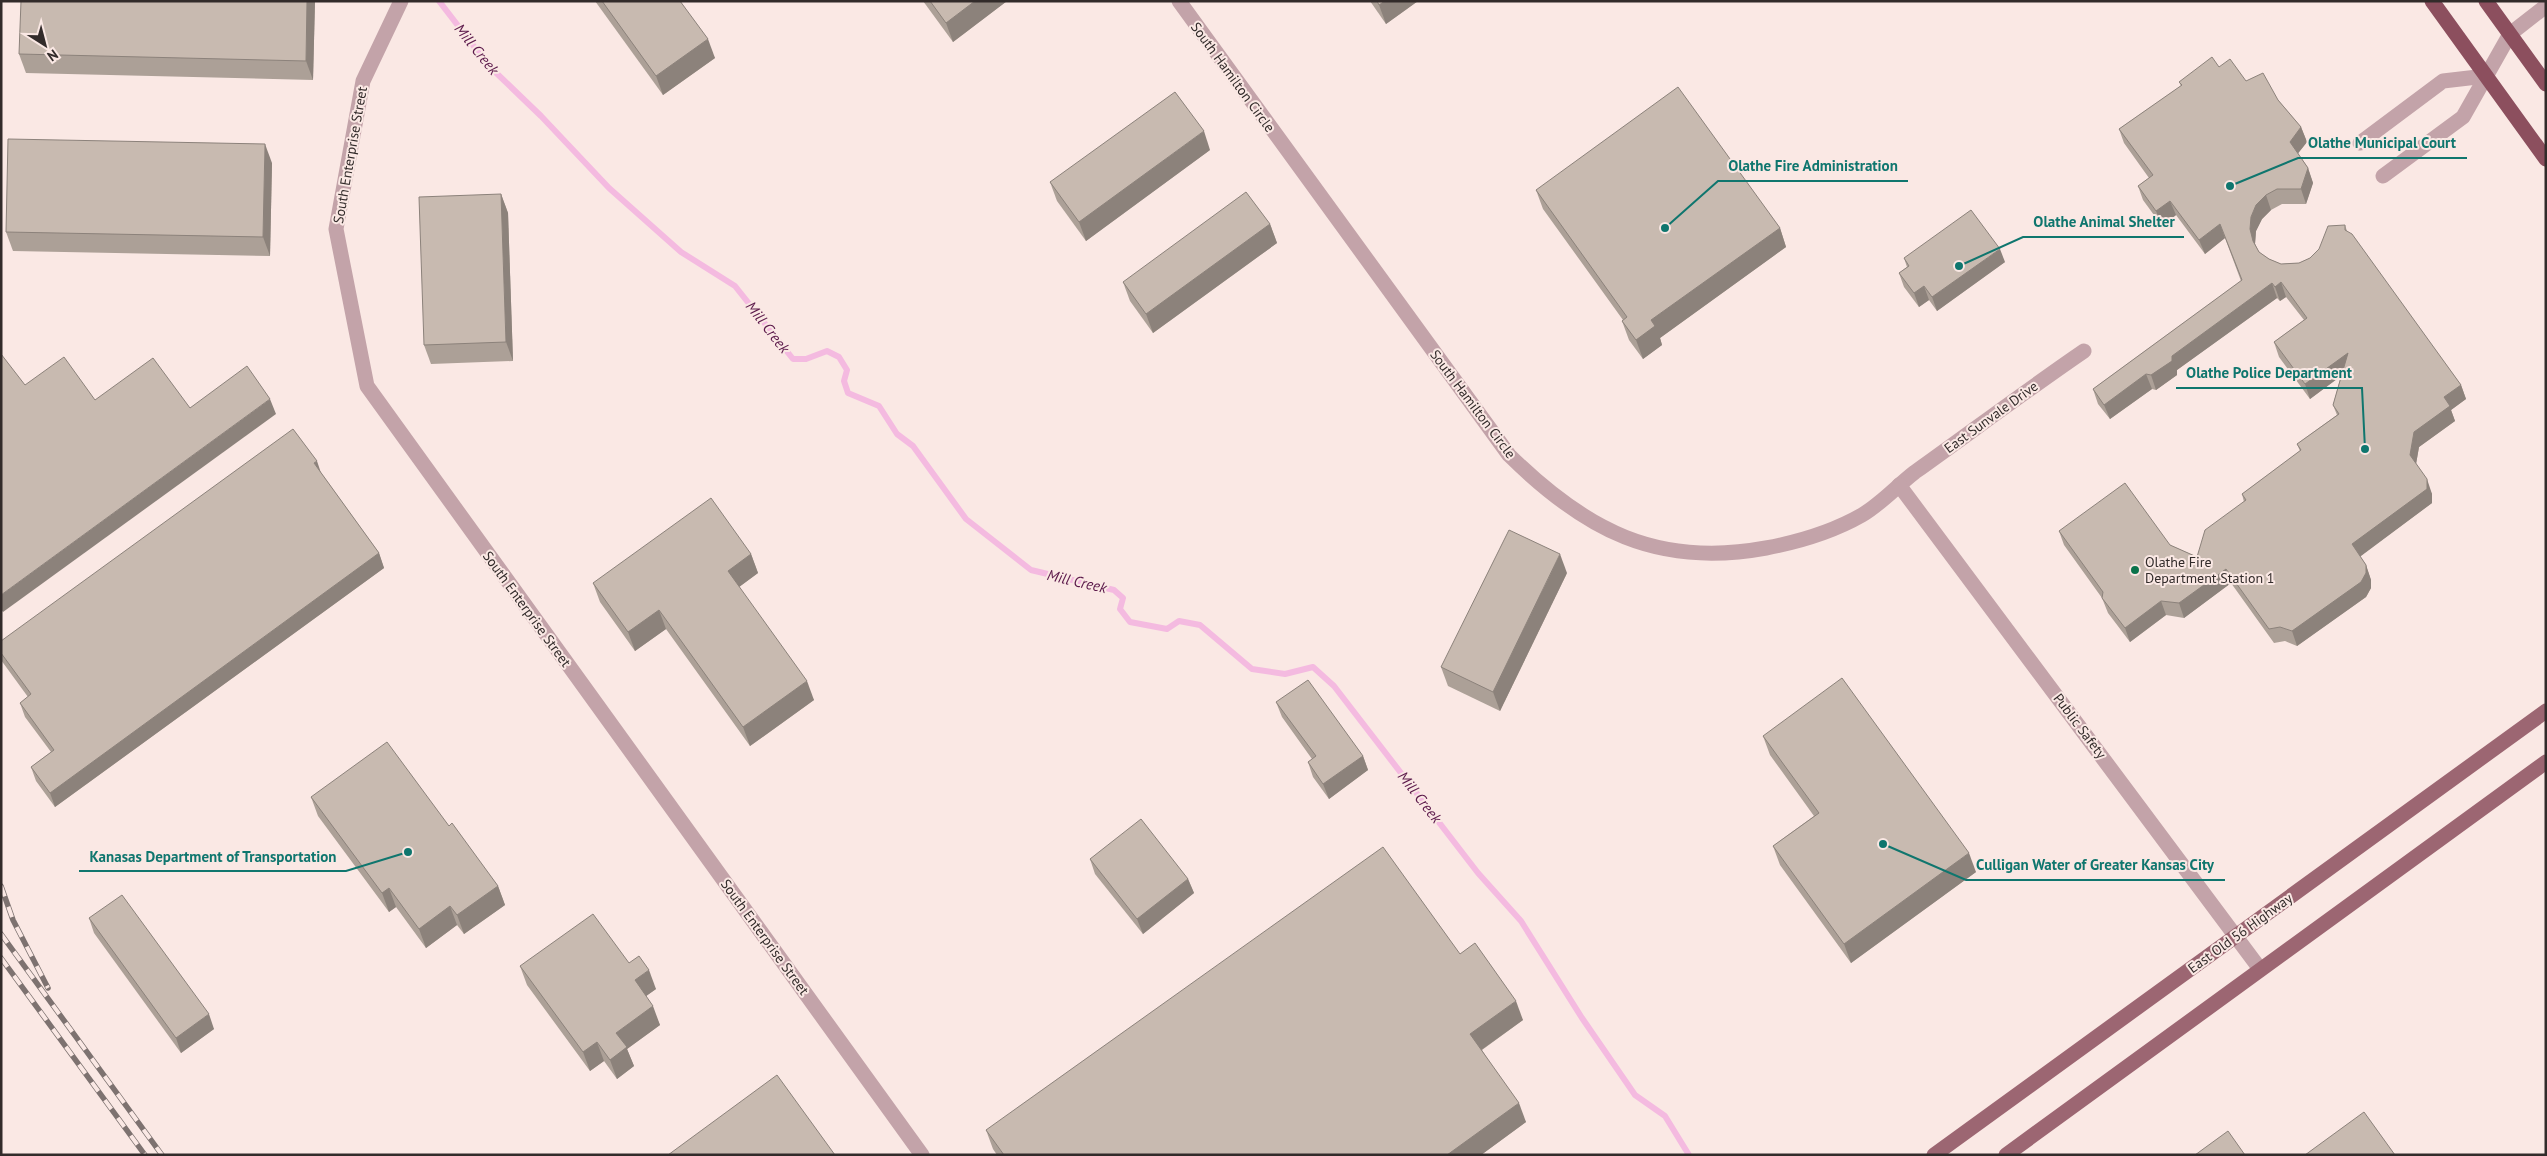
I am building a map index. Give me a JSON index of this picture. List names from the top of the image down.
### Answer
{
  "streets": {
    "main road": ["East Old 56 Highway"],
    "street": [
      "South Hamilton Circle",
      "South Enterprise Street",
      "East Sunvale Drive",
      "Public Safety"
    ]
  },
  "crossings": [
    ["South Hamilton Circle", "East Sunvale Drive"],
    ["South Hamilton Circle", "Public Safety"],
    ["East Sunvale Drive", "Public Safety"],
    ["Public Safety", "East Old 56 Highway"]
  ],
  "water": ["Mill Creek"],
  "places": [
    "Olathe Municipal Court",
    "Olathe Fire Administration",
    "Olathe Animal Shelter",
    "Olathe Police Department",
    "Olathe Fire Department Station 1",
    "Culligan Water of Greater Kansas City",
    "Kanasas Department of Transportation"
  ],
  "north": "bottom right"
}
